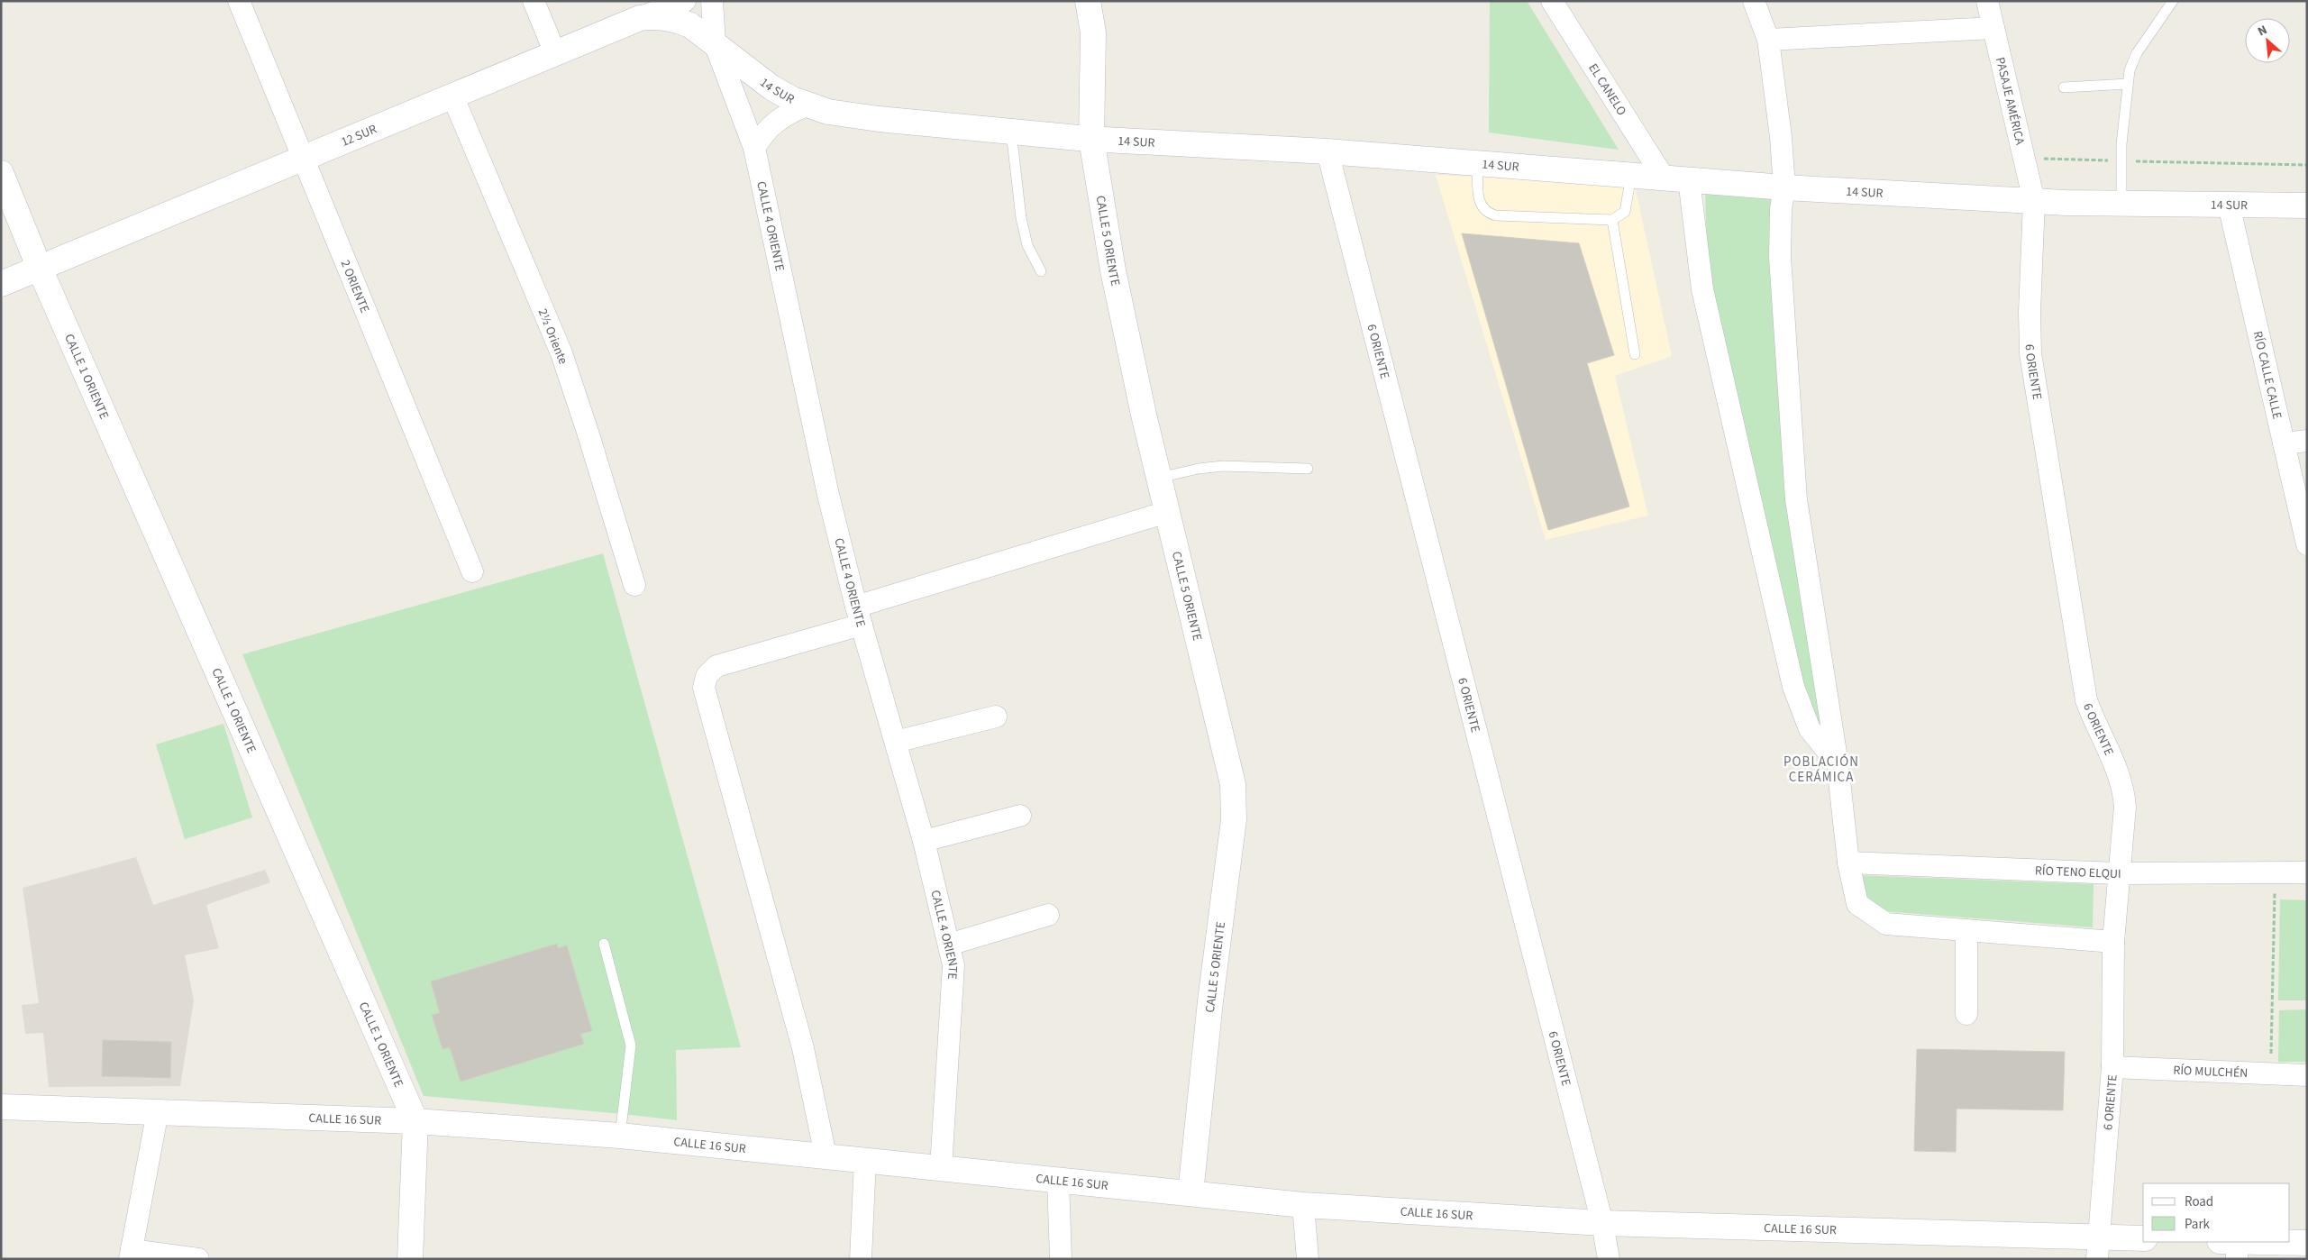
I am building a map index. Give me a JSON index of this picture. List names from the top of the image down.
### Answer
{
  "streets": {
    "main road": [
      "14 SUR",
      "12 SUR",
      "CALLE 5 ORIENTE",
      "CALLE 1 ORIENTE",
      "CALLE 16 SUR"
    ],
    "street": [
      "EL CANELO",
      "PASAJE AMÉRICA",
      "CALLE 4 ORIENTE",
      "2 ORIENTE",
      "2½ Oriente",
      "6 ORIENTE",
      "RÍO CALLE CALLE",
      "RÍO TENO ELQUI",
      "RÍO MULCHÉN"
    ]
  },
  "crossings": [
    ["14 SUR", "EL CANELO"],
    ["14 SUR", "PASAJE AMÉRICA"],
    ["14 SUR", "12 SUR"],
    ["14 SUR", "CALLE 4 ORIENTE"],
    ["14 SUR", "CALLE 5 ORIENTE"],
    ["14 SUR", "6 ORIENTE"],
    ["14 SUR", "RÍO CALLE CALLE"],
    ["PASAJE AMÉRICA", "6 ORIENTE"],
    ["12 SUR", "CALLE 4 ORIENTE"],
    ["12 SUR", "2 ORIENTE"],
    ["12 SUR", "2½ Oriente"],
    ["12 SUR", "CALLE 1 ORIENTE"],
    ["CALLE 4 ORIENTE", "CALLE 16 SUR"],
    ["CALLE 5 ORIENTE", "CALLE 16 SUR"],
    ["6 ORIENTE", "RÍO TENO ELQUI"],
    ["6 ORIENTE", "RÍO MULCHÉN"],
    ["6 ORIENTE", "CALLE 16 SUR"],
    ["CALLE 1 ORIENTE", "CALLE 16 SUR"]
  ],
  "districts": ["POBLACIÓN CERÁMICA"],
  "legend": ["Road", "Park"],
  "north": "top left"
}
